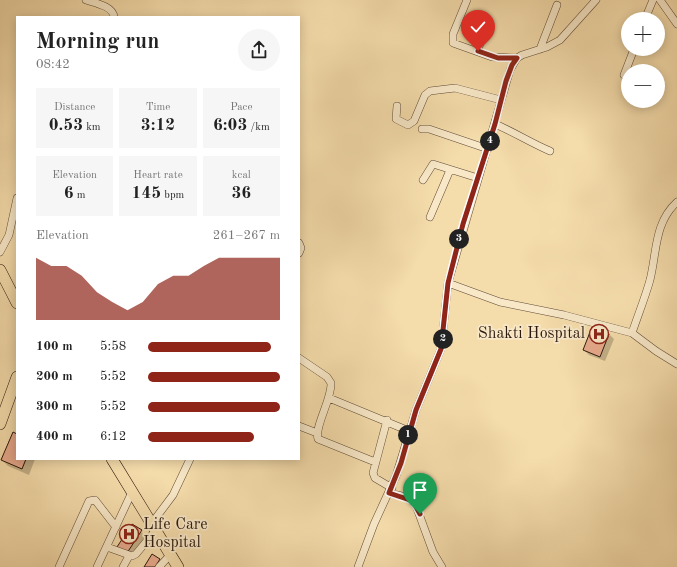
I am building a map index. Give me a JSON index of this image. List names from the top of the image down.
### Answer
{
  "places": {
    "hospital": ["Shakti Hospital", "Life Care Hospital"]
  },
  "page": {
    "map_buttons": ["+", "−"],
    "heading": ["Morning run", "08:42"],
    "stats": [
      ["Distance", "0.53 km"],
      ["Time", "3:12"],
      ["Pace", "6:03 /km"],
      ["Elevation", "6 m"],
      ["Heart rate", "145 bpm"],
      ["kcal", "36"]
    ],
    "pins": [
      "4",
      "3",
      "2",
      "1"
    ],
    "chart": ["Elevation", "261–267 m"],
    "list": [
      {
        "name": "100 m",
        "note": "5:58"
      },
      {
        "name": "200 m",
        "note": "5:52"
      },
      {
        "name": "300 m",
        "note": "5:52"
      },
      {
        "name": "400 m",
        "note": "6:12"
      }
    ]
  }
}
